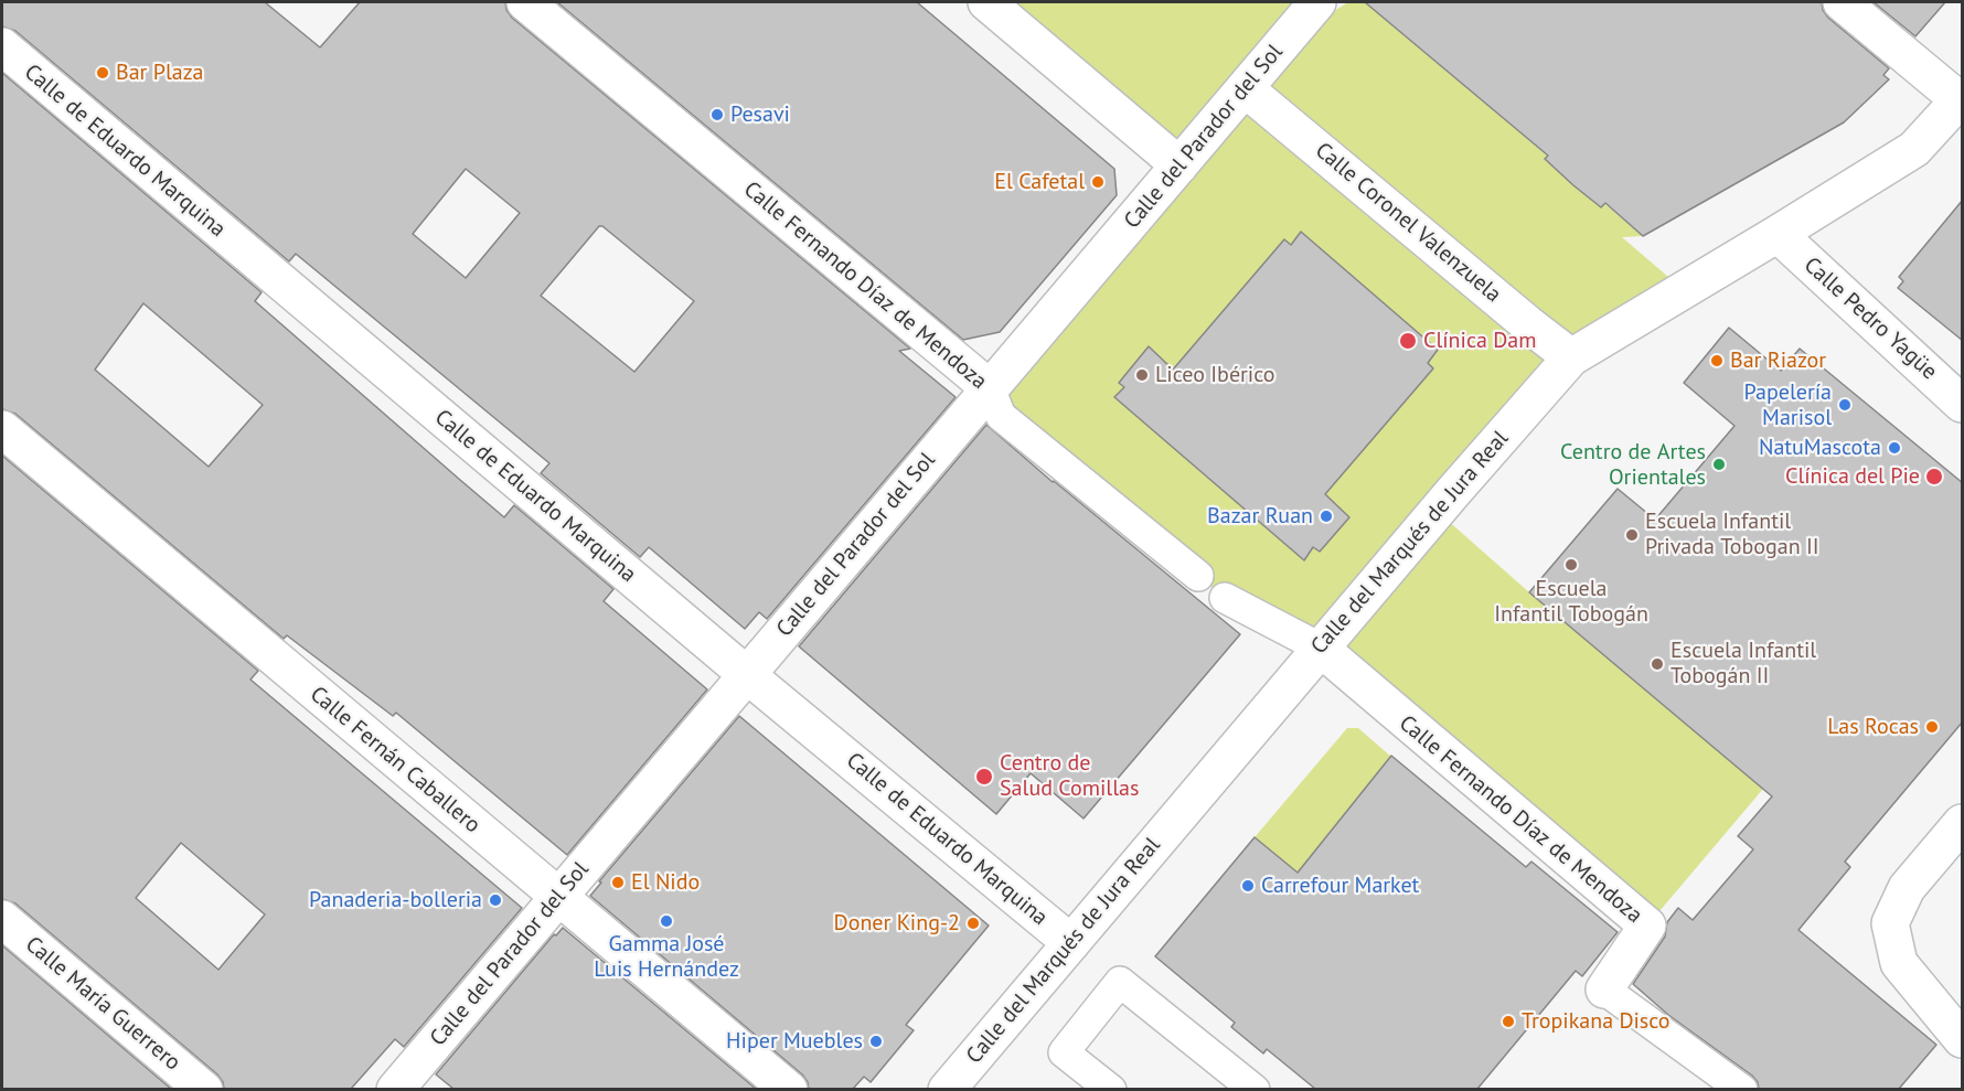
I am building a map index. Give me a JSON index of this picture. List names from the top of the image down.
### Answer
{
  "streets": {
    "street": [
      "Calle del Parador del Sol",
      "Calle de Eduardo Marquina",
      "Calle Coronel Valenzuela",
      "Calle Fernando Díaz de Mendoza",
      "Calle Pedro Yagüe",
      "Calle del Marqués de Jura Real",
      "Calle Fernán Caballero",
      "Calle María Guerrero"
    ]
  },
  "crossings": [
    ["Calle del Parador del Sol", "Calle de Eduardo Marquina"],
    ["Calle del Parador del Sol", "Calle Coronel Valenzuela"],
    ["Calle del Parador del Sol", "Calle Fernando Díaz de Mendoza"],
    ["Calle del Parador del Sol", "Calle Fernán Caballero"],
    ["Calle de Eduardo Marquina", "Calle del Marqués de Jura Real"],
    ["Calle Coronel Valenzuela", "Calle del Marqués de Jura Real"],
    ["Calle Fernando Díaz de Mendoza", "Calle del Marqués de Jura Real"],
    ["Calle Pedro Yagüe", "Calle del Marqués de Jura Real"]
  ],
  "places": [
    "Bar Plaza",
    "Pesavi",
    "El Cafetal",
    "Clínica Dam",
    "Bar Riazor",
    "Liceo Ibérico",
    "Papelería Marisol",
    "NatuMascota",
    "Centro de Artes Orientales",
    "Clínica del Pie",
    "Bazar Ruan",
    "Escuela Infantil Privada Tobogan II",
    "Escuela Infantil Tobogán",
    "Escuela Infantil Tobogán II",
    "Las Rocas",
    "Centro de Salud Comillas",
    "El Nido",
    "Carrefour Market",
    "Panaderia-bolleria",
    "Gamma José Luis Hernández",
    "Doner King-2",
    "Tropikana Disco",
    "Hiper Muebles"
  ]
}
